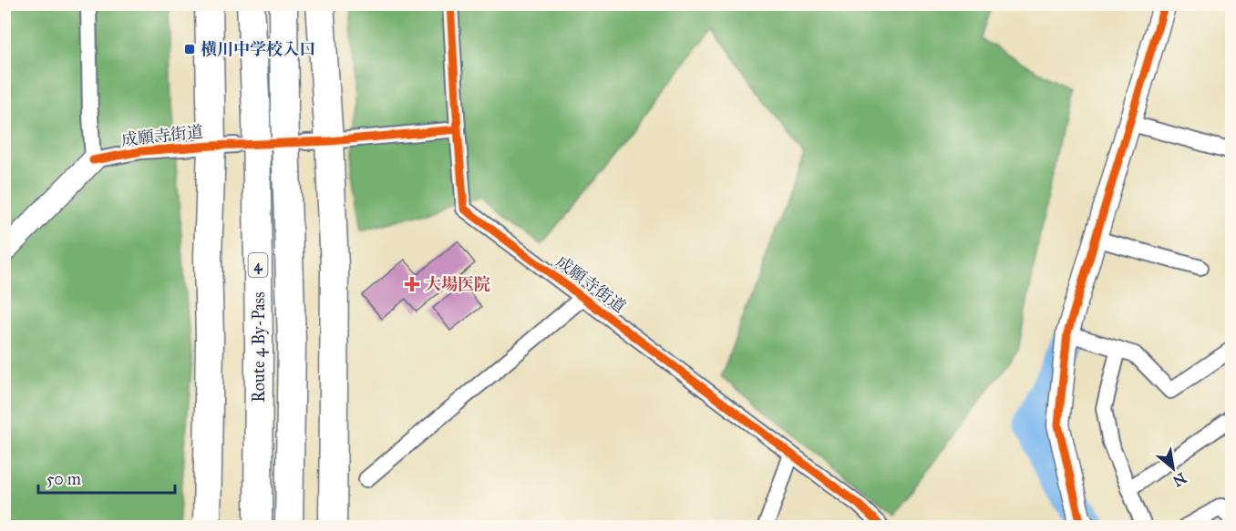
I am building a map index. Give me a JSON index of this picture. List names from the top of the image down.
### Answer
{
  "streets": {
    "highway": ["4", "Route 4 By-Pass"],
    "street": ["成願寺街道"]
  },
  "places": {
    "transit": ["横川中学校入口"],
    "health": ["大場医院"]
  },
  "scale_bar": "50 m",
  "north": "bottom right"
}
